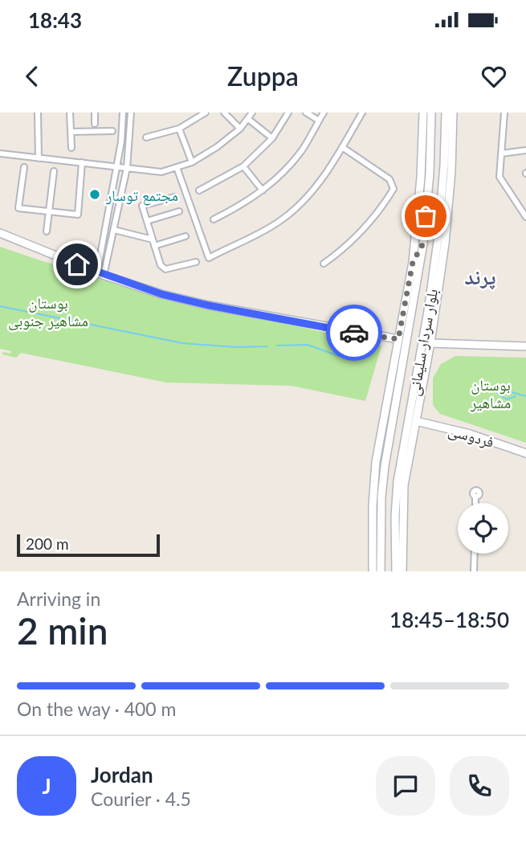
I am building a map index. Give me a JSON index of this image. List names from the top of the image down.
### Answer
{
  "streets": {
    "street": ["بلوار سردار سلیمانی", "فردوسی"]
  },
  "districts": ["پرند"],
  "parks": ["بوستان مشاهیر جنوبی", "بوستان مشاهیر"],
  "places": ["مجتمع توسار"],
  "scale_bar": "200 m",
  "page": {
    "status": "18:43",
    "header": "Zuppa",
    "scale": "200 m",
    "heading": ["2 min", "Arriving in", "18:45–18:50"],
    "panel": ["Jordan", "Courier · 4.5"],
    "bar": "On the way · 400 m",
    "round": "J"
  }
}
